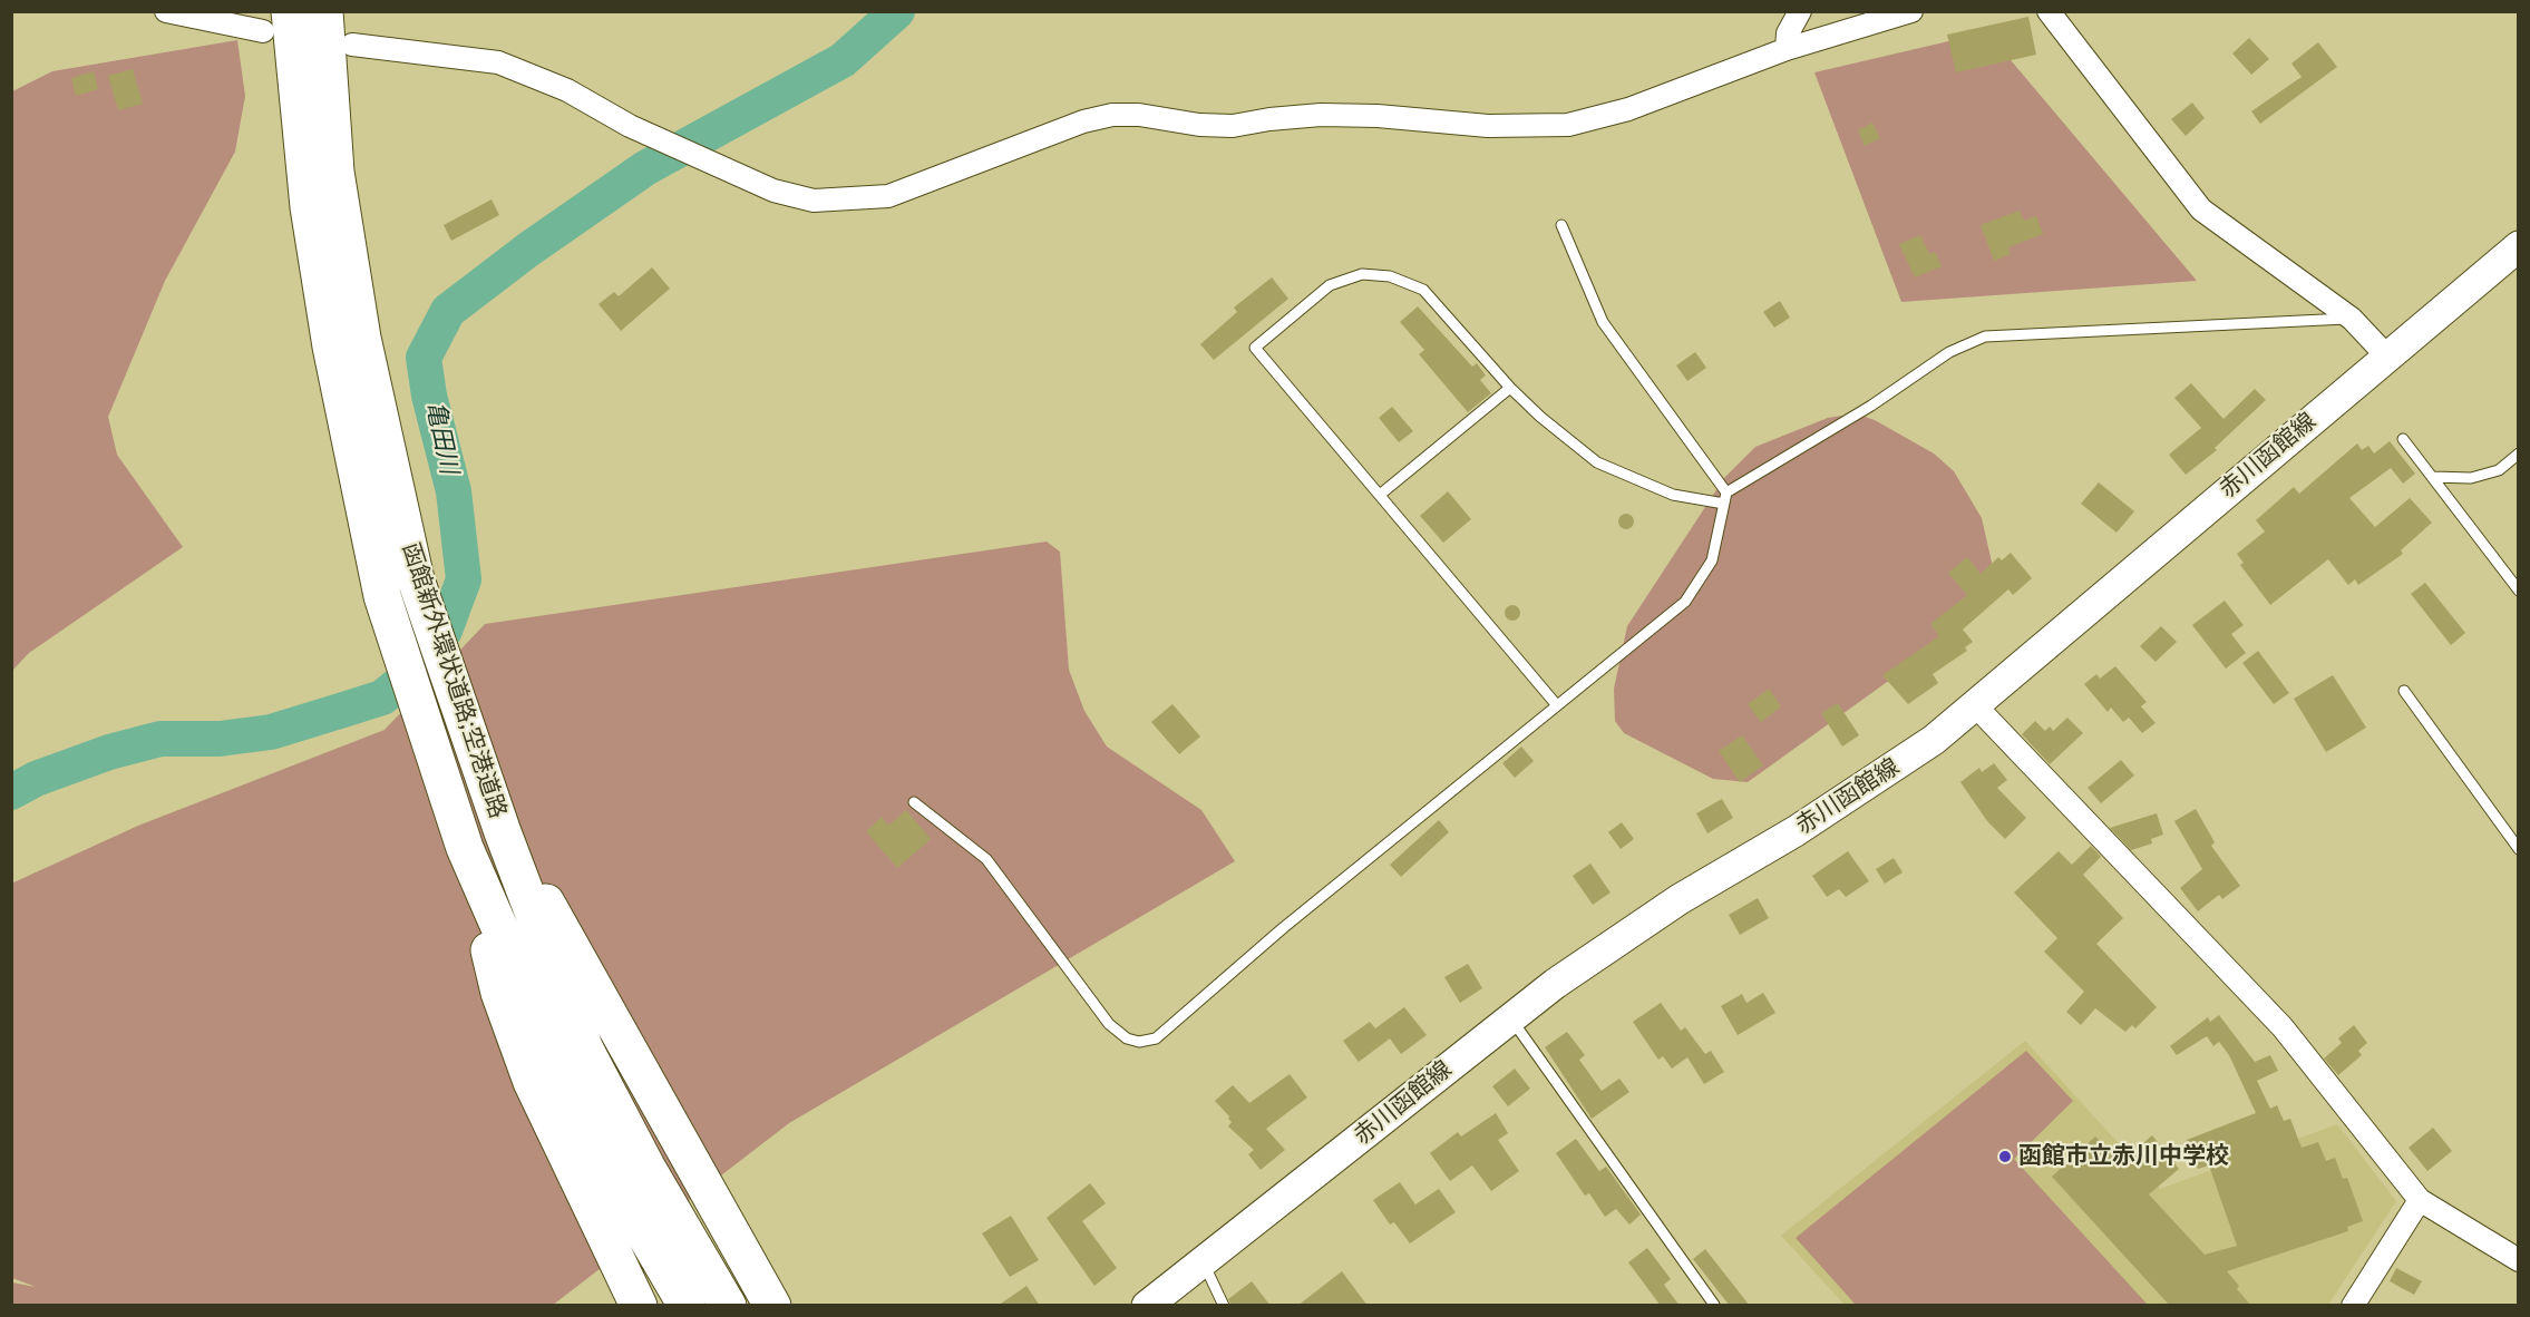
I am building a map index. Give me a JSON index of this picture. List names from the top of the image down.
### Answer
{
  "streets": {
    "highway": ["函館新外環状道路;空港道路"],
    "main road": ["赤川函館線"]
  },
  "water": ["亀田川"],
  "places": ["函館市立赤川中学校"]
}
